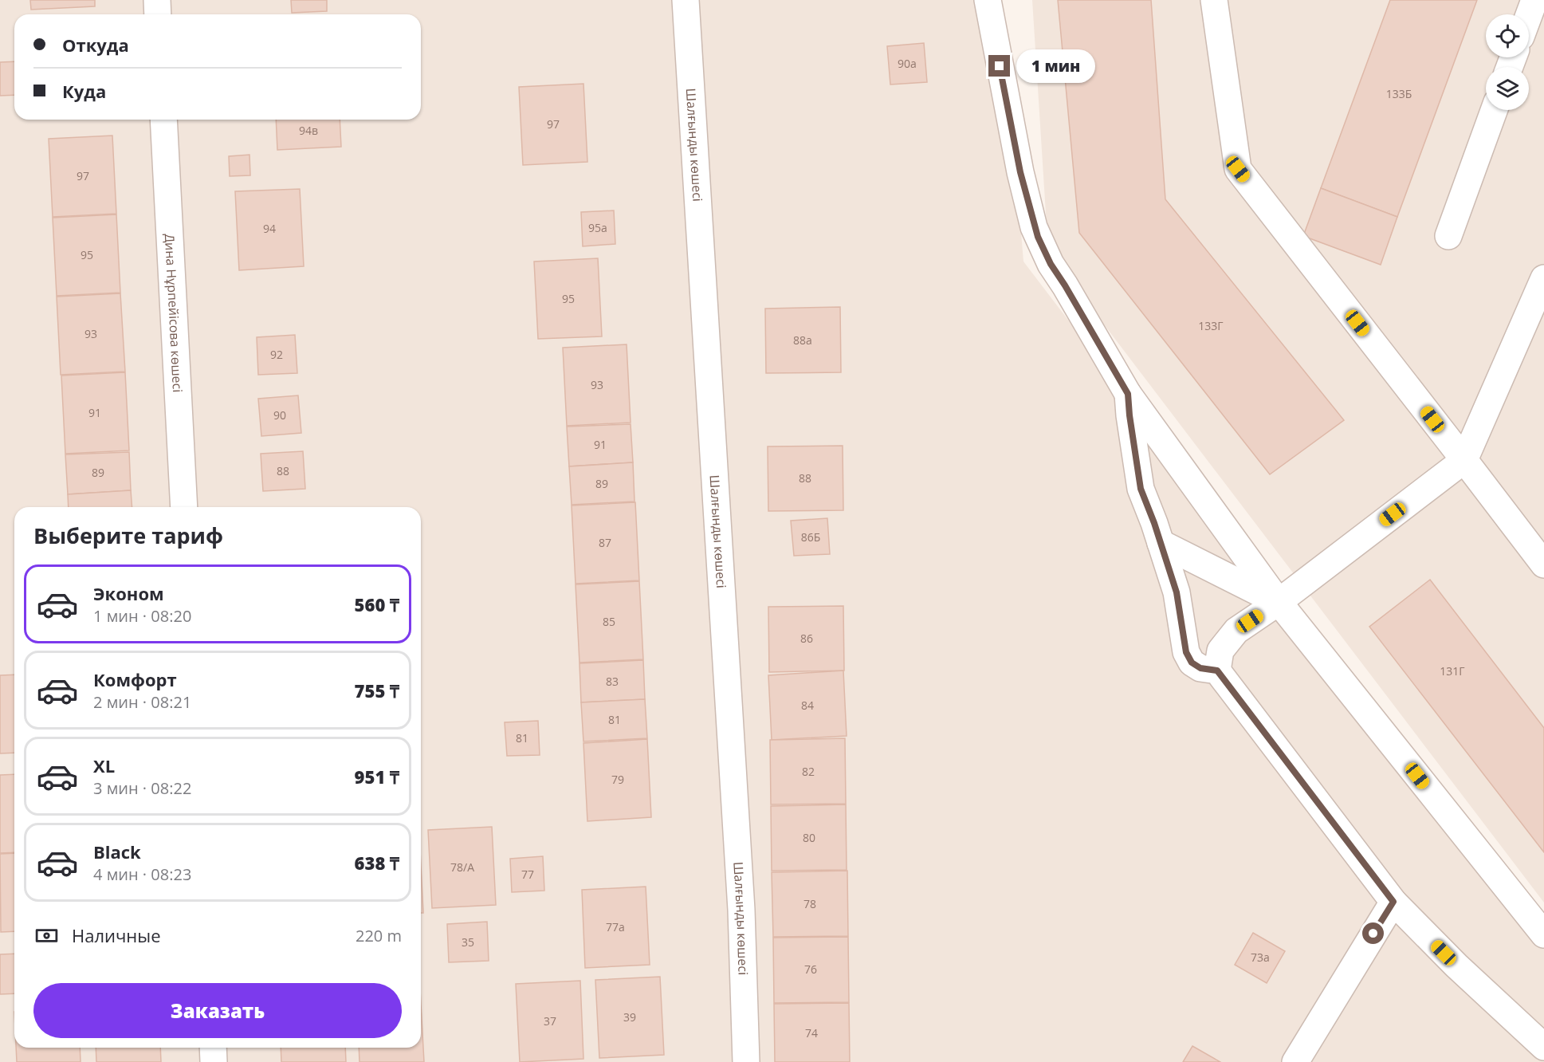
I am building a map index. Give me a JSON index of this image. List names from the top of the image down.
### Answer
{
  "streets": {
    "street": ["Шалғынды көшесі", "Дина Нұрпейісова көшесі"]
  },
  "house_numbers": [
    "90а",
    "133Б",
    "97",
    "94в",
    "97",
    "95а",
    "94",
    "95",
    "95",
    "133Г",
    "93",
    "88а",
    "92",
    "93",
    "91",
    "90",
    "91",
    "88",
    "89",
    "88",
    "89",
    "86Б",
    "87",
    "85",
    "86",
    "131Г",
    "83",
    "84",
    "81",
    "81",
    "82",
    "79",
    "80",
    "78/А",
    "77",
    "78",
    "77а",
    "35",
    "73а",
    "76",
    "39",
    "37",
    "74"
  ],
  "page": {
    "banner": ["Откуда", "Куда"],
    "bubble": "1 мин",
    "heading": "Выберите тариф",
    "list": [
      {
        "name": "Эконом",
        "note": "1 мин · 08:20",
        "value": "560 ₸"
      },
      {
        "name": "Комфорт",
        "note": "2 мин · 08:21",
        "value": "755 ₸"
      },
      {
        "name": "XL",
        "note": "3 мин · 08:22",
        "value": "951 ₸"
      },
      {
        "name": "Black",
        "note": "4 мин · 08:23",
        "value": "638 ₸"
      }
    ],
    "pay": ["Наличные", "220 m"],
    "buttons": "Заказать"
  }
}
